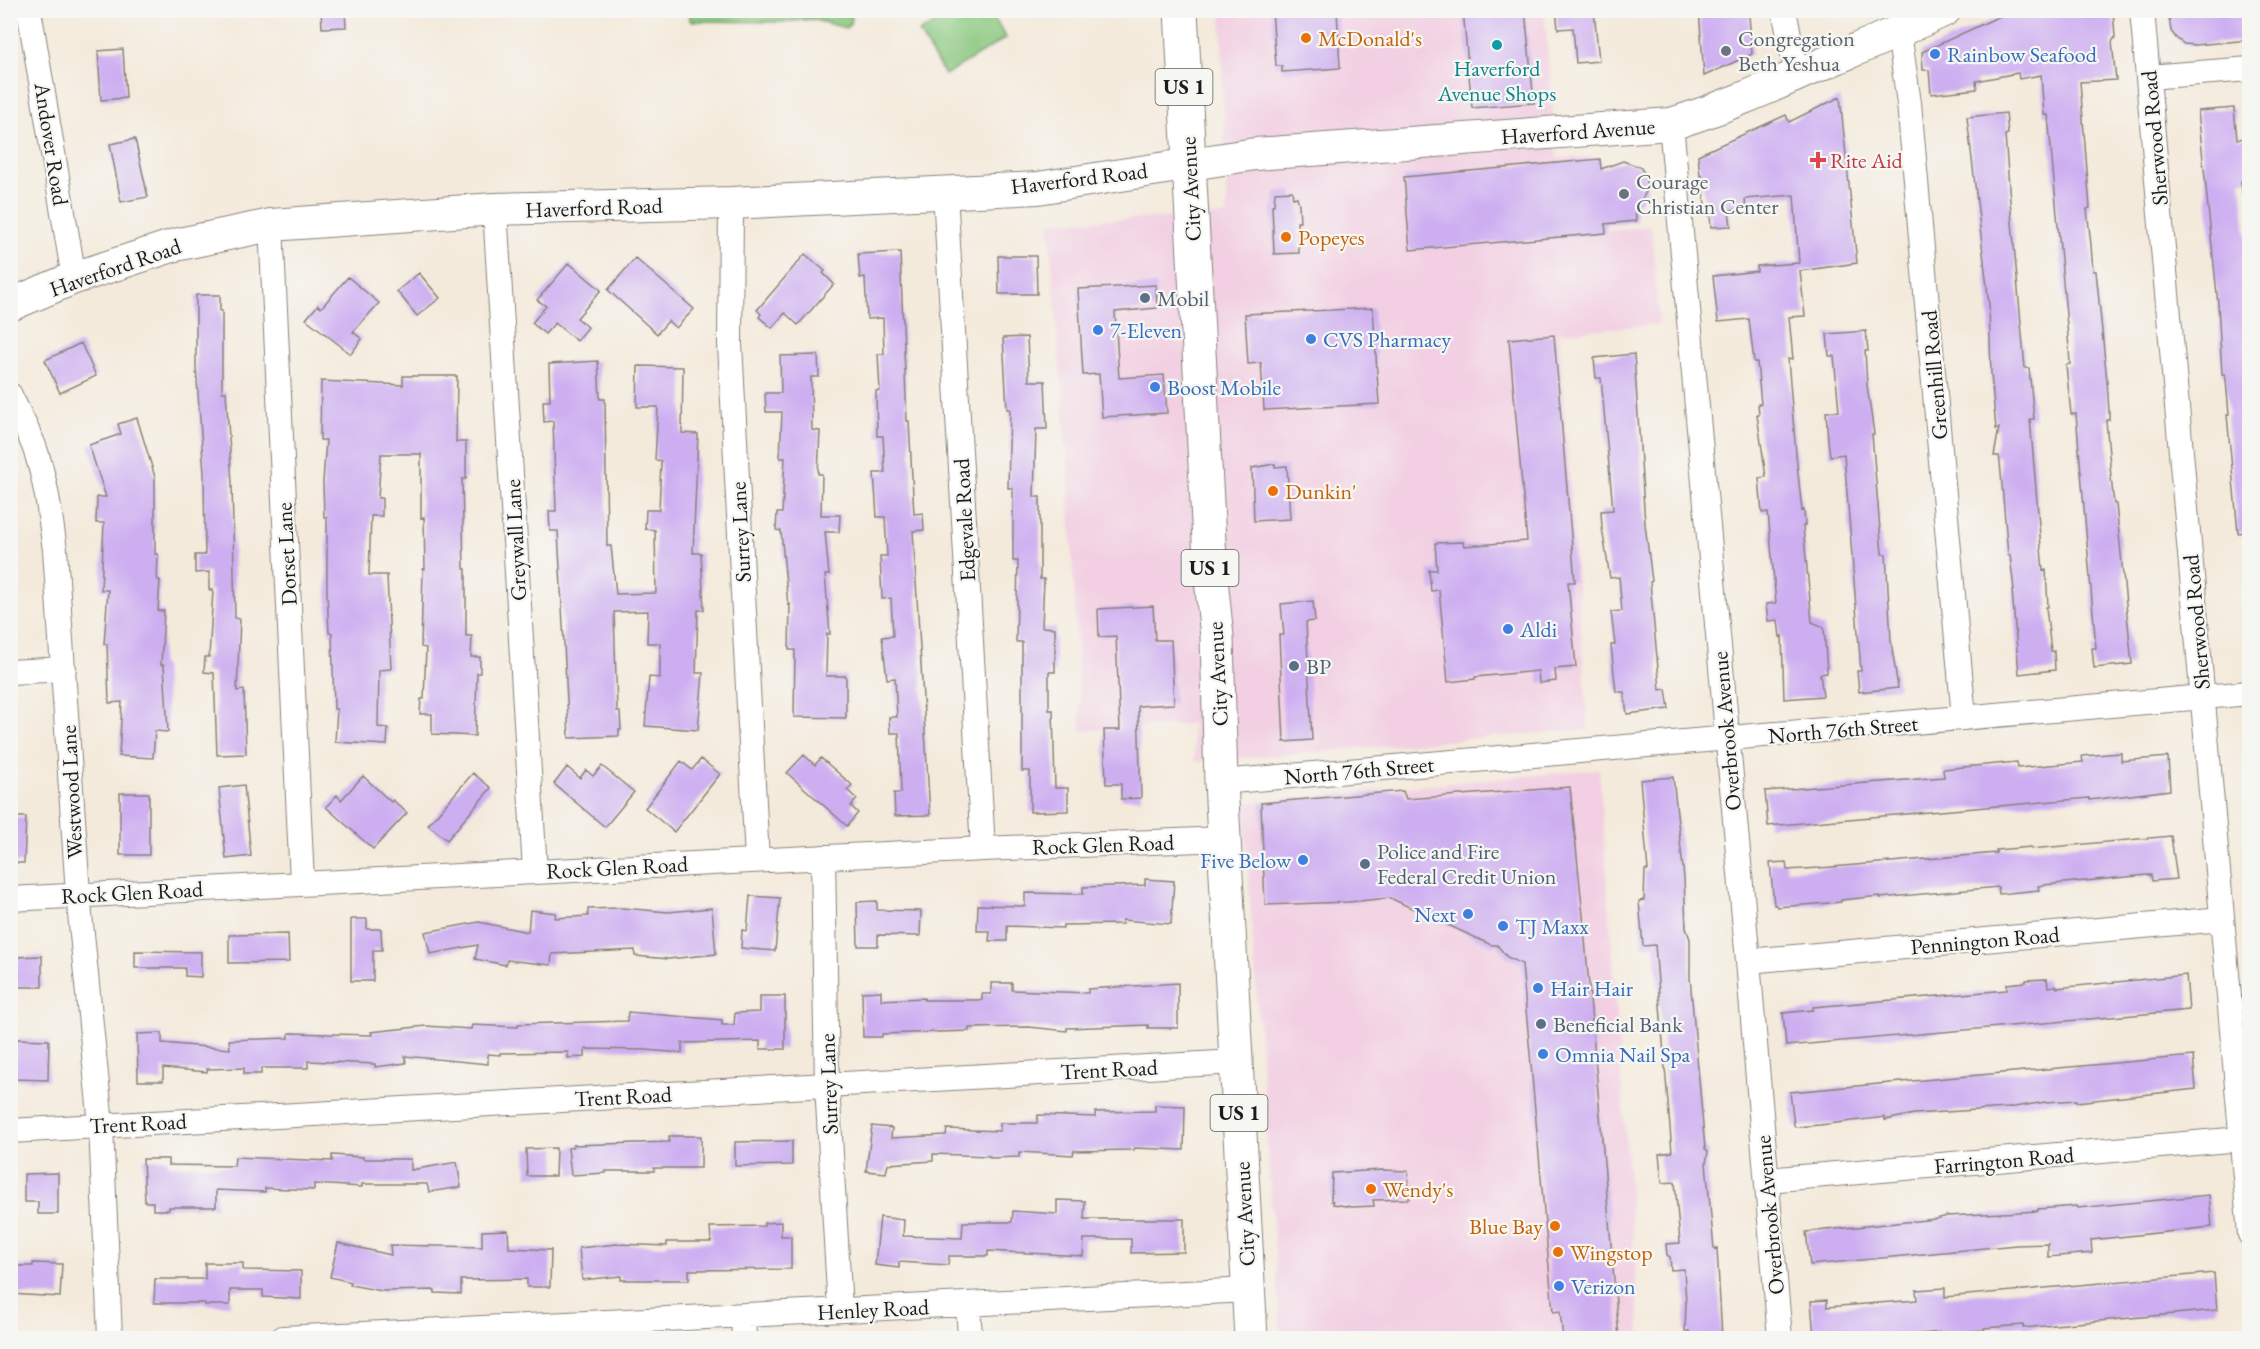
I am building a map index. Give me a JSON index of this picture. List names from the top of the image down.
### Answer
{
  "streets": {
    "highway": ["US 1", "City Avenue"],
    "main road": ["Haverford Avenue", "Haverford Road"],
    "street": [
      "Sherwood Road",
      "Andover Road",
      "Greenhill Road",
      "Edgevale Road",
      "Surrey Lane",
      "Greywall Lane",
      "Dorset Lane",
      "North 76th Street",
      "Overbrook Avenue",
      "Westwood Lane",
      "Rock Glen Road",
      "Pennington Road",
      "Trent Road",
      "Farrington Road",
      "Henley Road"
    ]
  },
  "crossings": [
    ["Haverford Avenue", "Haverford Road"],
    ["Haverford Avenue", "City Avenue"],
    ["Haverford Avenue", "Greenhill Road"],
    ["Haverford Avenue", "Overbrook Avenue"],
    ["Sherwood Road", "North 76th Street"],
    ["Sherwood Road", "Pennington Road"],
    ["Sherwood Road", "Farrington Road"],
    ["Andover Road", "Haverford Road"],
    ["Haverford Road", "City Avenue"],
    ["Haverford Road", "Edgevale Road"],
    ["Haverford Road", "Surrey Lane"],
    ["Haverford Road", "Greywall Lane"],
    ["Haverford Road", "Dorset Lane"],
    ["City Avenue", "North 76th Street"],
    ["City Avenue", "Rock Glen Road"],
    ["City Avenue", "Trent Road"],
    ["City Avenue", "Henley Road"],
    ["Greenhill Road", "North 76th Street"],
    ["Edgevale Road", "Rock Glen Road"],
    ["Surrey Lane", "Rock Glen Road"],
    ["Surrey Lane", "Trent Road"],
    ["Surrey Lane", "Henley Road"],
    ["Greywall Lane", "Rock Glen Road"],
    ["Dorset Lane", "Rock Glen Road"],
    ["North 76th Street", "Overbrook Avenue"],
    ["Overbrook Avenue", "Pennington Road"],
    ["Overbrook Avenue", "Farrington Road"],
    ["Westwood Lane", "Rock Glen Road"],
    ["Westwood Lane", "Trent Road"]
  ],
  "places": {
    "other": [
      "McDonald's",
      "Haverford Avenue Shops",
      "Congregation Beth Yeshua",
      "Rainbow Seafood",
      "Courage Christian Center",
      "Popeyes",
      "Mobil",
      "7-Eleven",
      "CVS Pharmacy",
      "Boost Mobile",
      "Dunkin'",
      "Aldi",
      "BP",
      "Five Below",
      "Police and Fire Federal Credit Union",
      "Next",
      "TJ Maxx",
      "Hair Hair",
      "Beneficial Bank",
      "Omnia Nail Spa",
      "Wendy's",
      "Blue Bay",
      "Wingstop",
      "Verizon"
    ],
    "health": ["Rite Aid"]
  }
}
